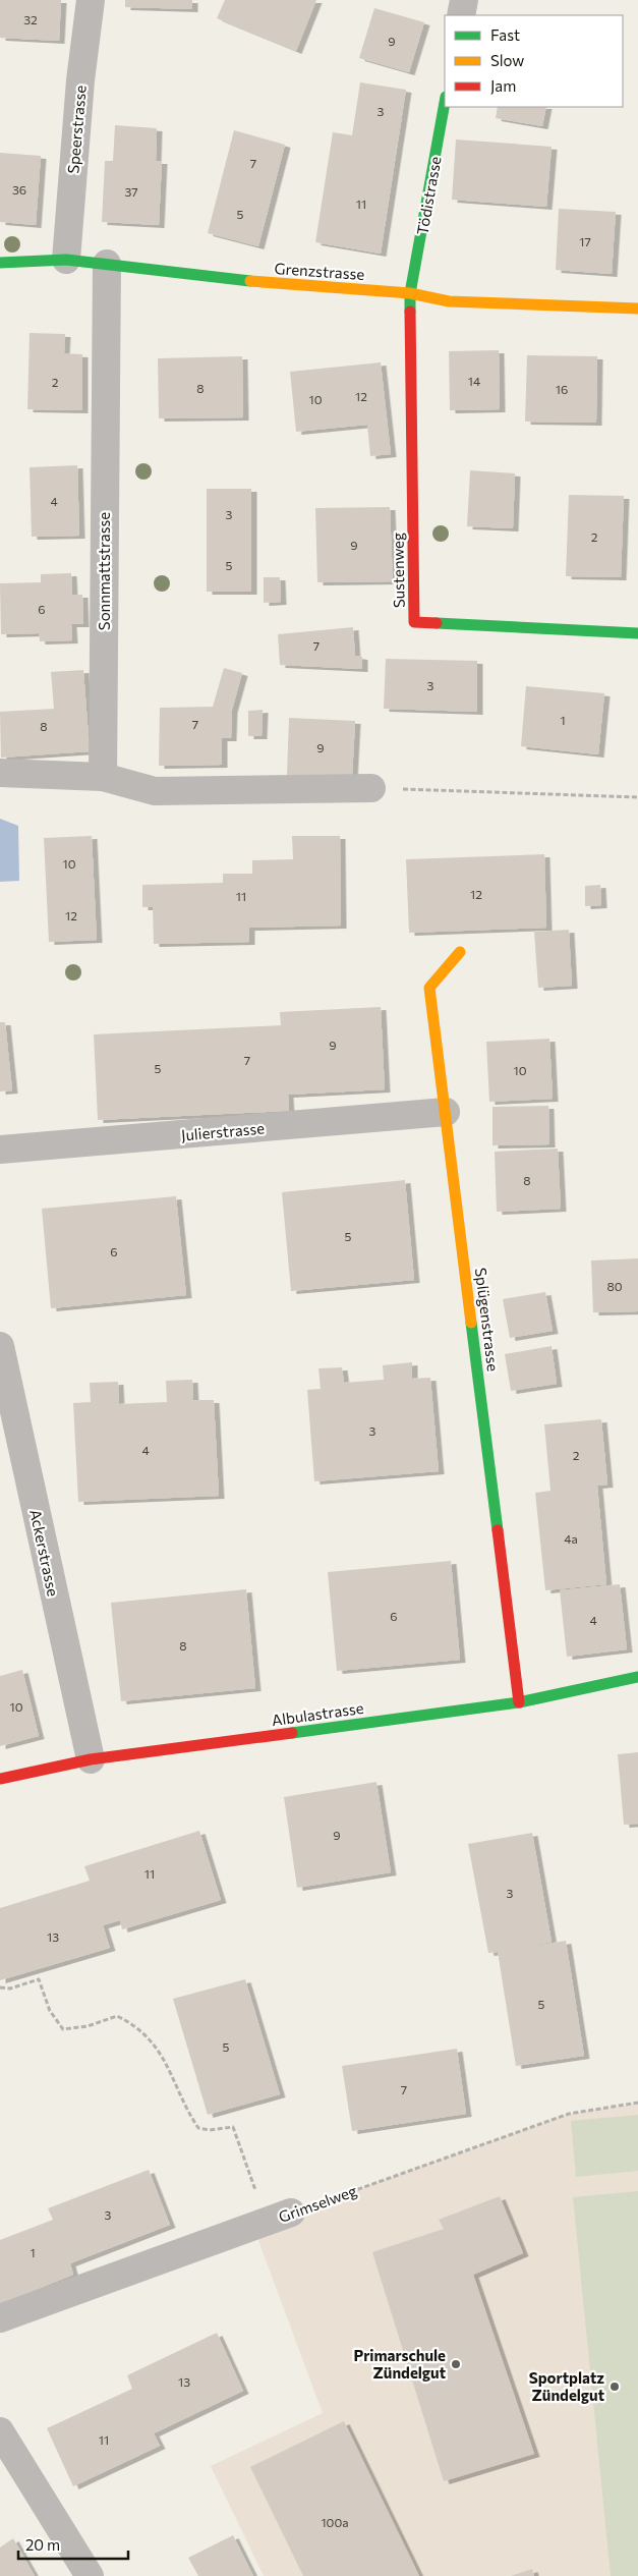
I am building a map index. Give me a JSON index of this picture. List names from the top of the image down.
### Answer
{
  "streets": {
    "street": [
      "Speerstrasse",
      "Tödistrasse",
      "Grenzstrasse",
      "Sustenweg",
      "Sonnmattstrasse",
      "Julierstrasse",
      "Splügenstrasse",
      "Ackerstrasse",
      "Albulastrasse",
      "Grimselweg"
    ]
  },
  "crossings": [
    ["Speerstrasse", "Grenzstrasse"],
    ["Tödistrasse", "Grenzstrasse"],
    ["Tödistrasse", "Sustenweg"],
    ["Grenzstrasse", "Sustenweg"],
    ["Grenzstrasse", "Sonnmattstrasse"],
    ["Julierstrasse", "Splügenstrasse"],
    ["Splügenstrasse", "Albulastrasse"],
    ["Ackerstrasse", "Albulastrasse"]
  ],
  "places": ["Primarschule Zündelgut", "Sportplatz Zündelgut"],
  "house_numbers": [
    "32",
    "9",
    "3",
    "7",
    "36",
    "37",
    "11",
    "5",
    "17",
    "14",
    "2",
    "8",
    "16",
    "12",
    "10",
    "4",
    "3",
    "2",
    "9",
    "5",
    "6",
    "7",
    "3",
    "1",
    "7",
    "8",
    "9",
    "10",
    "12",
    "11",
    "12",
    "9",
    "7",
    "5",
    "10",
    "8",
    "5",
    "6",
    "80",
    "3",
    "4",
    "2",
    "4a",
    "6",
    "4",
    "8",
    "10",
    "9",
    "11",
    "3",
    "13",
    "5",
    "5",
    "7",
    "3",
    "1",
    "13",
    "11",
    "100a"
  ],
  "legend": ["Fast", "Slow", "Jam"],
  "scale_bar": "20 m"
}
